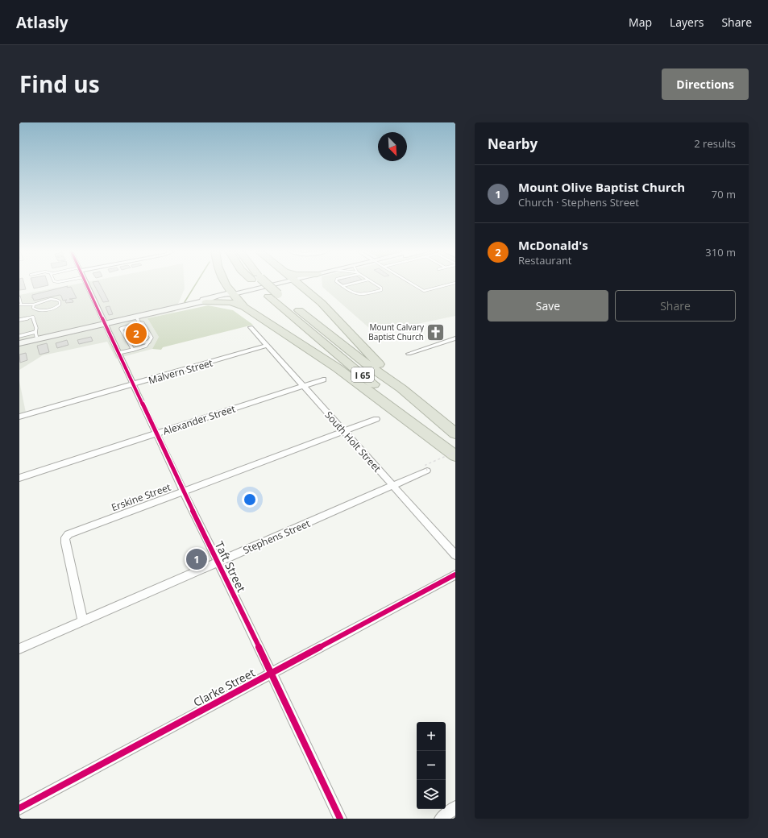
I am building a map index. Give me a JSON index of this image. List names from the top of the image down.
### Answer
{
  "streets": {
    "highway": ["I 65"],
    "street": [
      "Malvern Street",
      "Alexander Street",
      "South Holt Street",
      "Erskine Street",
      "Stephens Street",
      "Taft Street",
      "Clarke Street"
    ]
  },
  "crossings": [
    ["Malvern Street", "South Holt Street"],
    ["Malvern Street", "Taft Street"],
    ["Alexander Street", "South Holt Street"],
    ["Alexander Street", "Taft Street"],
    ["South Holt Street", "Erskine Street"],
    ["South Holt Street", "Stephens Street"],
    ["Erskine Street", "Stephens Street"],
    ["Erskine Street", "Taft Street"],
    ["Stephens Street", "Taft Street"],
    ["Taft Street", "Clarke Street"]
  ],
  "places": {
    "church": ["Mount Calvary Baptist Church"]
  },
  "north": "bottom right",
  "page": {
    "header": "Atlasly",
    "nav": ["Map", "Layers", "Share"],
    "title": "Find us",
    "buttons": [
      "Directions",
      ["Save", "Share"]
    ],
    "heading": ["Nearby", "2 results"],
    "list": [
      {
        "mark": "1",
        "name": "Mount Olive Baptist Church",
        "note": "Church · Stephens Street",
        "value": "70 m"
      },
      {
        "mark": "2",
        "name": "McDonald's",
        "note": "Restaurant",
        "value": "310 m"
      }
    ],
    "pins": ["2", "1"],
    "map_buttons": ["+", "−"]
  }
}
